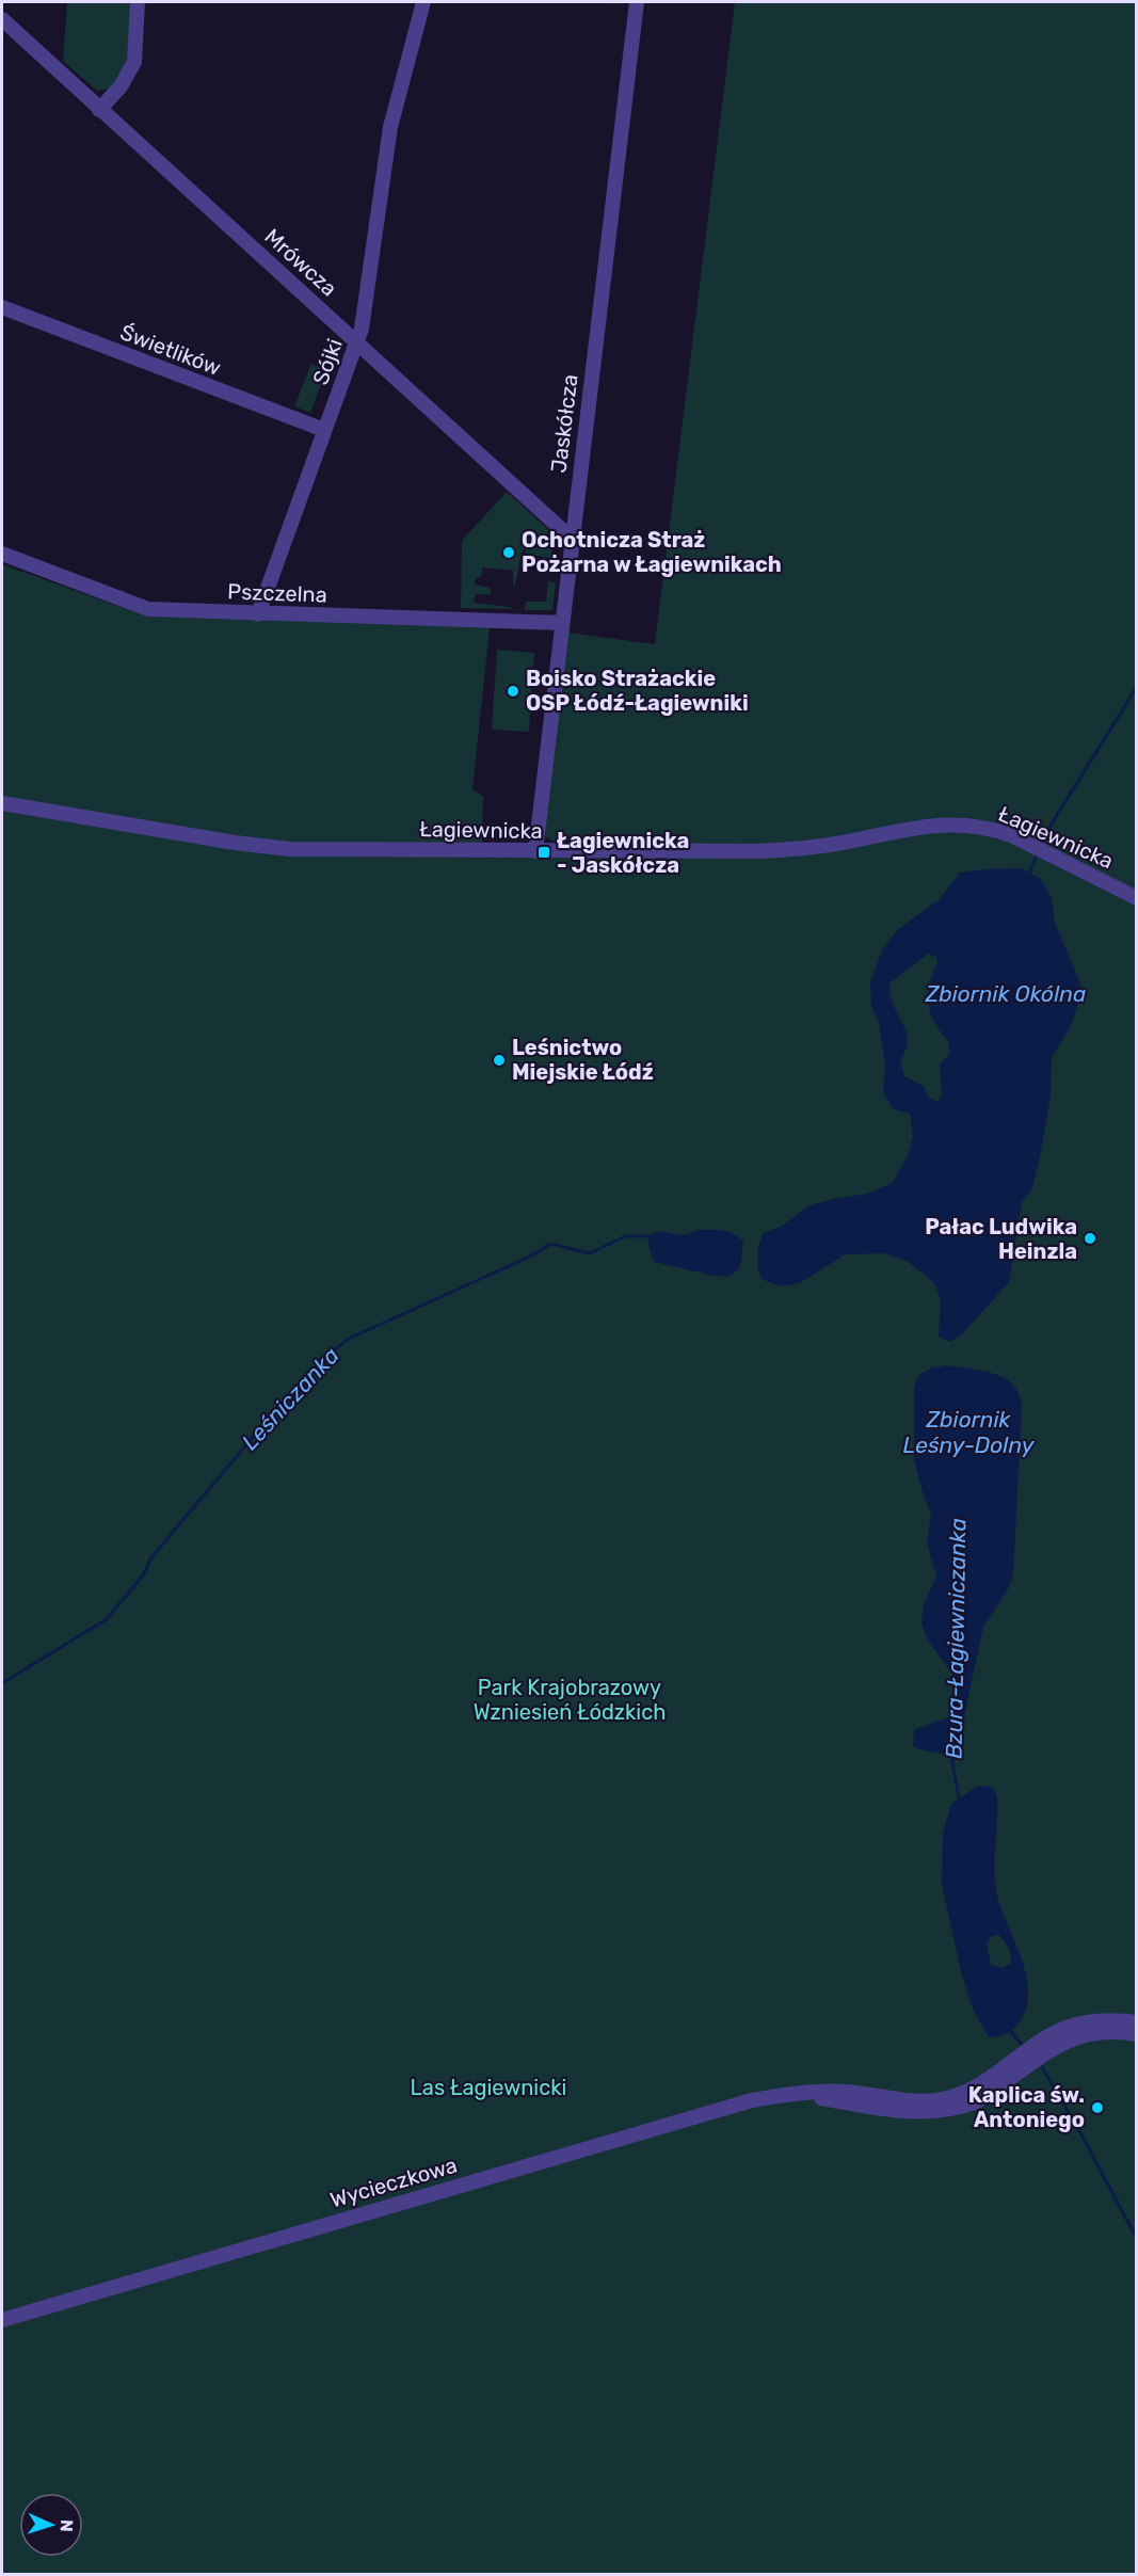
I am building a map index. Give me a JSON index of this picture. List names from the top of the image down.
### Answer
{
  "streets": {
    "street": [
      "Mrówcza",
      "Świetlików",
      "Sójki",
      "Jaskółcza",
      "Pszczelna",
      "Łagiewnicka",
      "Wycieczkowa"
    ]
  },
  "crossings": [
    ["Mrówcza", "Sójki"],
    ["Mrówcza", "Jaskółcza"],
    ["Świetlików", "Sójki"],
    ["Sójki", "Pszczelna"],
    ["Jaskółcza", "Pszczelna"],
    ["Jaskółcza", "Łagiewnicka"]
  ],
  "water": [
    "Zbiornik Okólna",
    "Leśniczanka",
    "Zbiornik Leśny-Dolny",
    "Bzura-Łagiewniczanka"
  ],
  "parks": ["Park Krajobrazowy Wzniesień Łódzkich", "Las Łagiewnicki"],
  "places": {
    "other": [
      "Ochotnicza Straż Pożarna w Łagiewnikach",
      "Boisko Strażackie OSP Łódź-Łagiewniki",
      "Leśnictwo Miejskie Łódź",
      "Pałac Ludwika Heinzla",
      "Kaplica św. Antoniego"
    ],
    "transit": ["Łagiewnicka - Jaskółcza"]
  },
  "north": "right"
}
